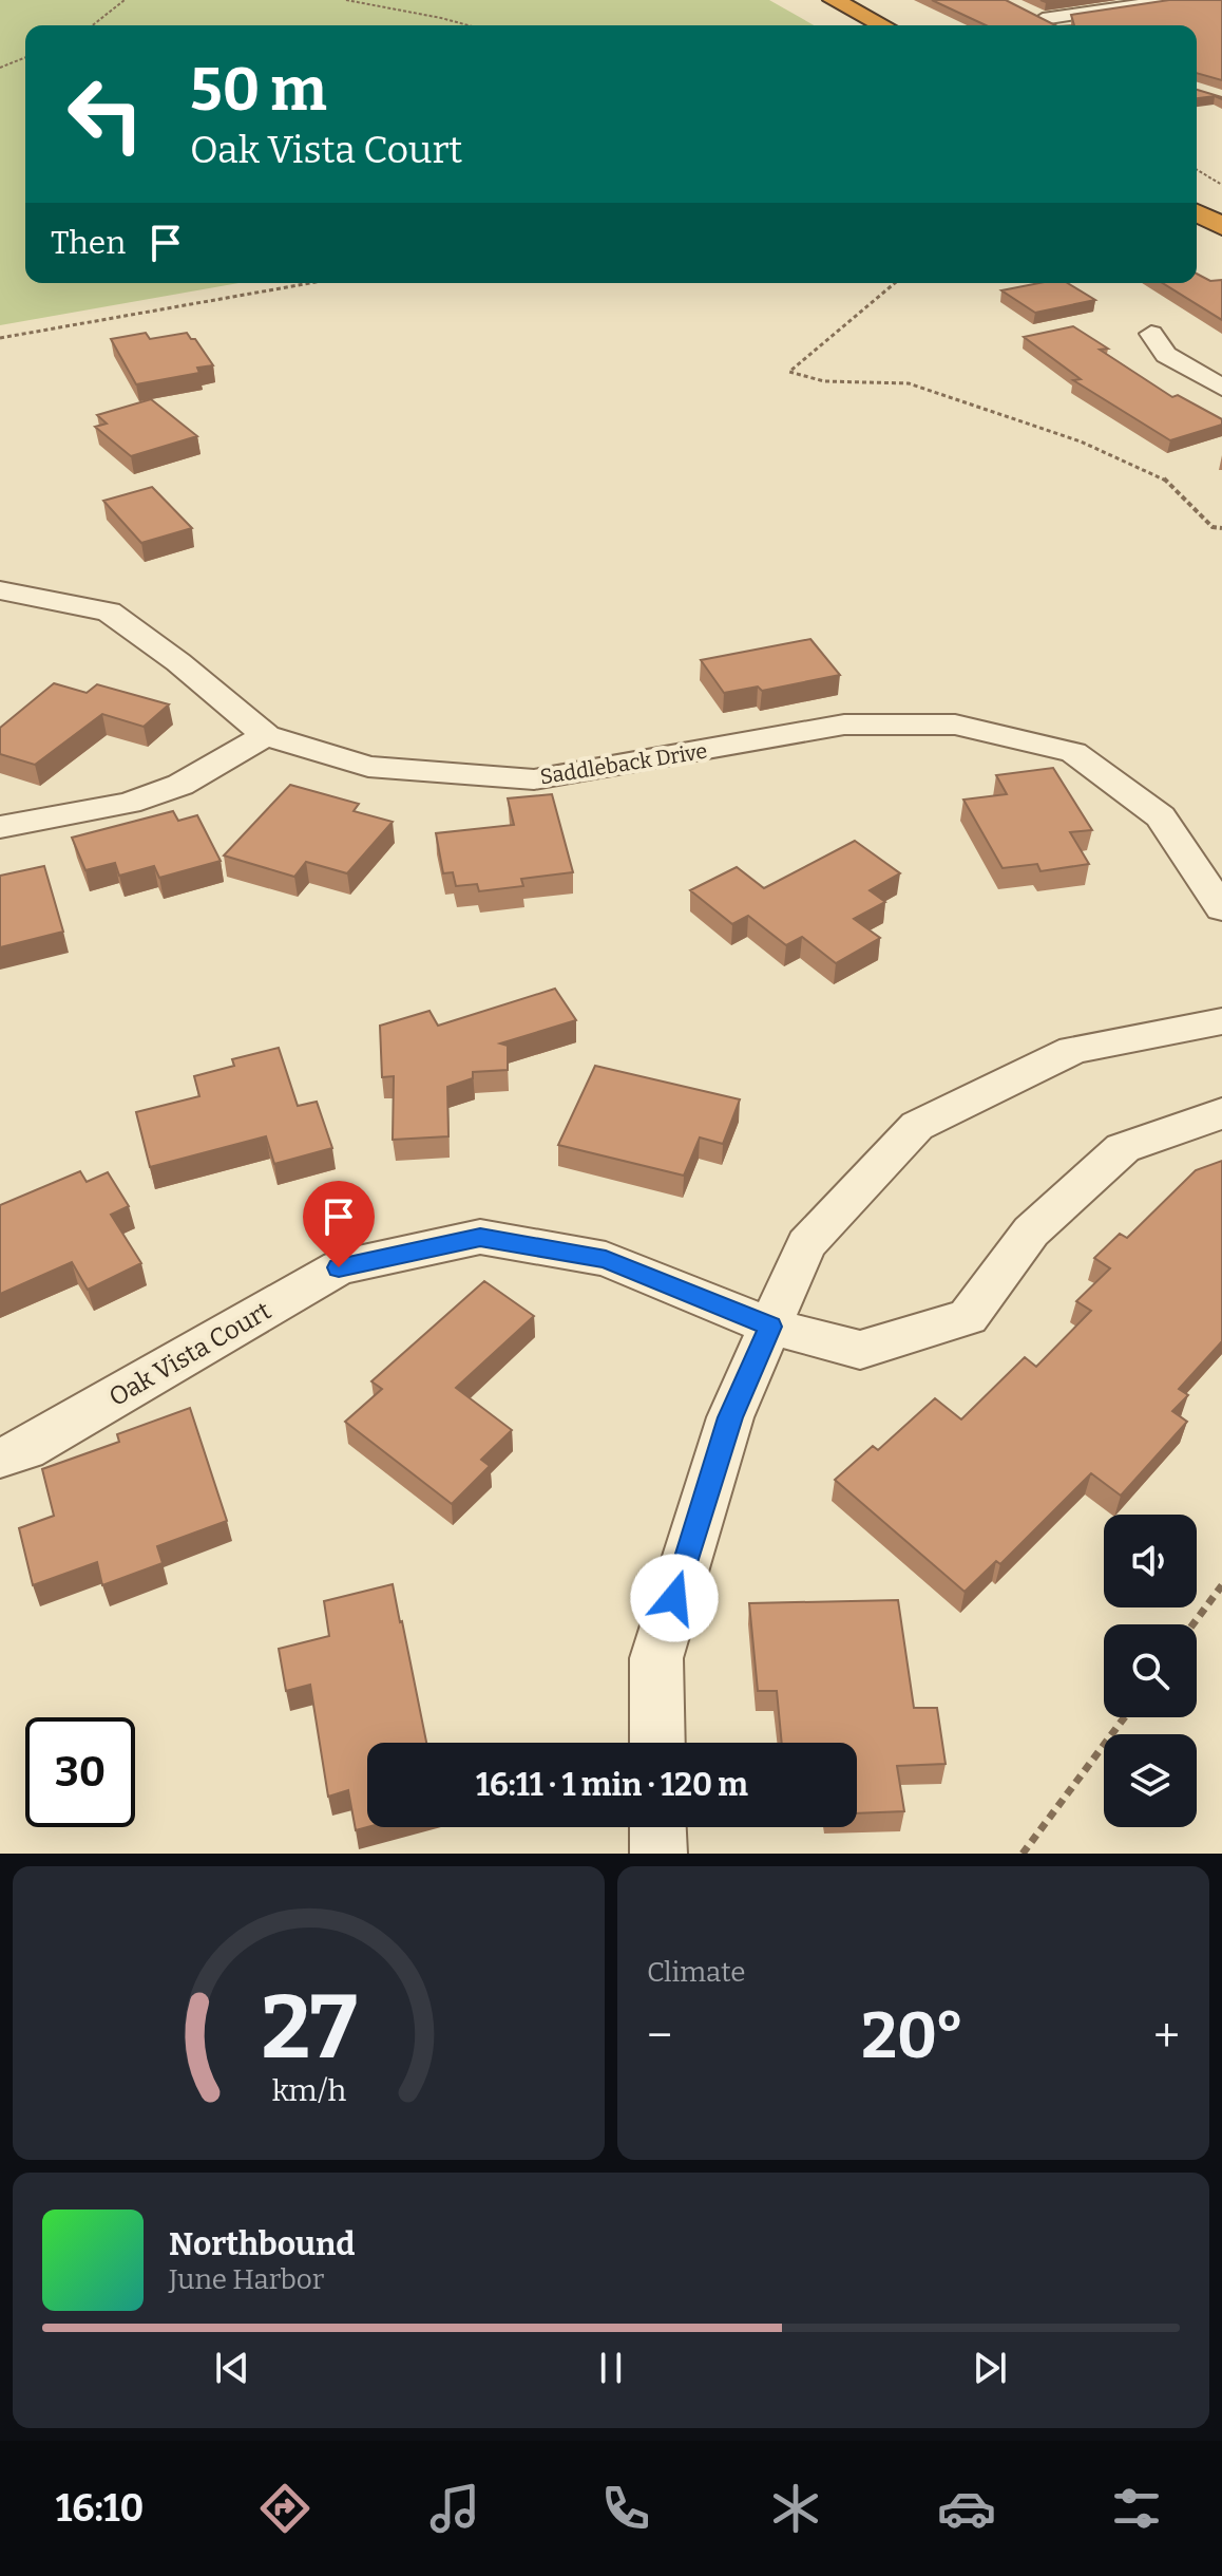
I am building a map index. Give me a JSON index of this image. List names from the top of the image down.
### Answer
{
  "streets": {
    "street": ["Saddleback Drive", "Oak Vista Court"]
  },
  "page": {
    "turn": ["50 m", "Oak Vista Court"],
    "then": "Then",
    "limit": "30",
    "trip": "16:11 · 1 min · 120 m",
    "tile": "Climate",
    "heat": ["−", "20°", "+"],
    "song": ["Northbound", "June Harbor"],
    "tabs": "16:10",
    "gauge": ["27", "km/h"]
  }
}
